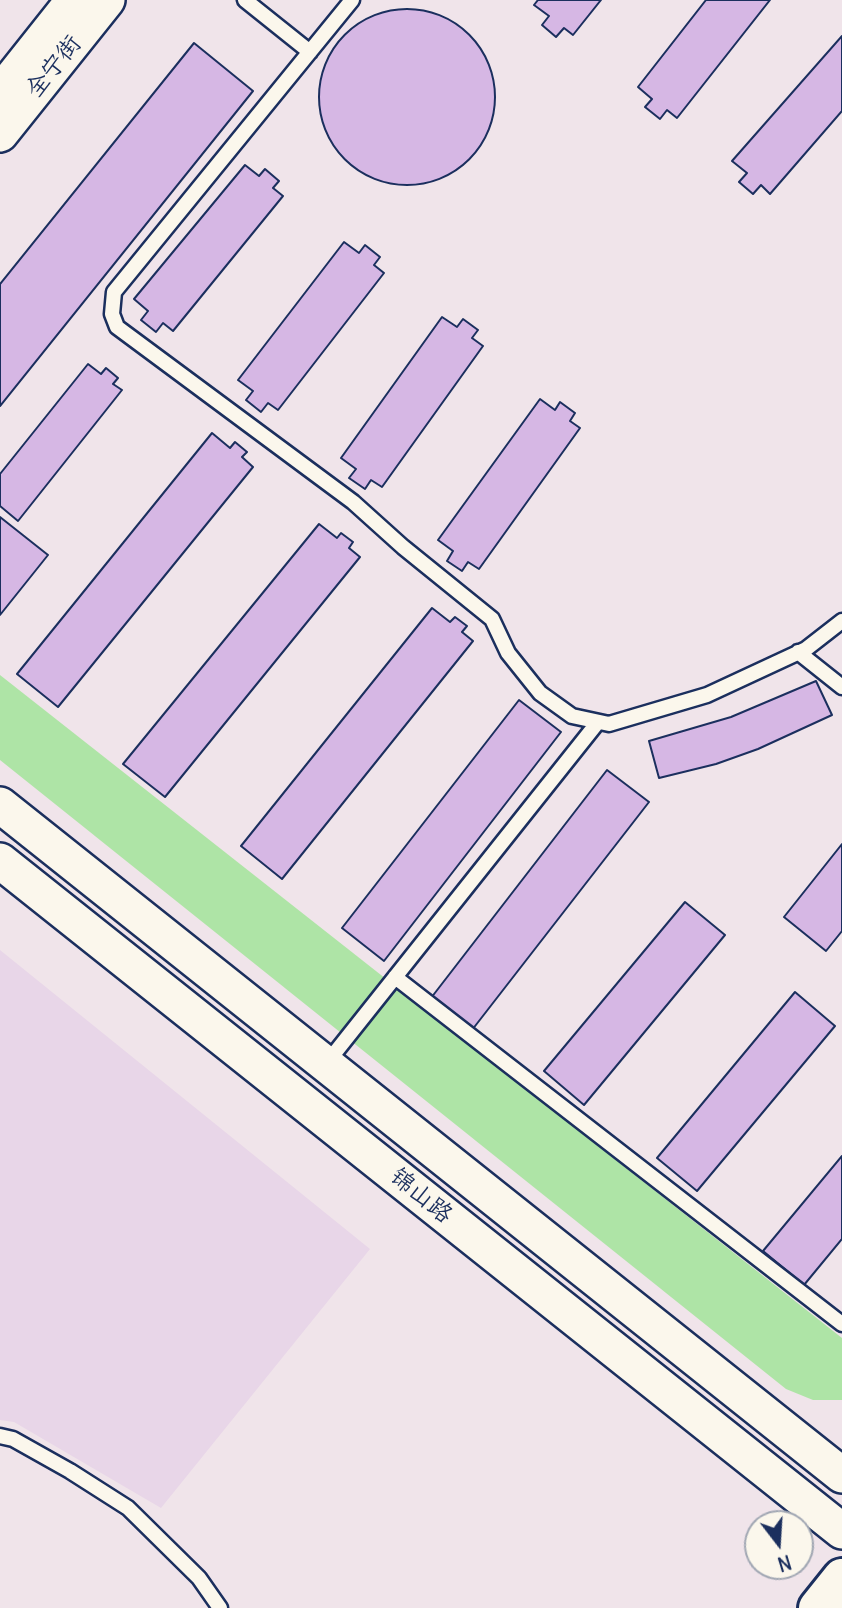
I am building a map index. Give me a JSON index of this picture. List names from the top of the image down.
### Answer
{
  "streets": {
    "street": ["全宁街", "锦山路"]
  },
  "north": "bottom"
}
